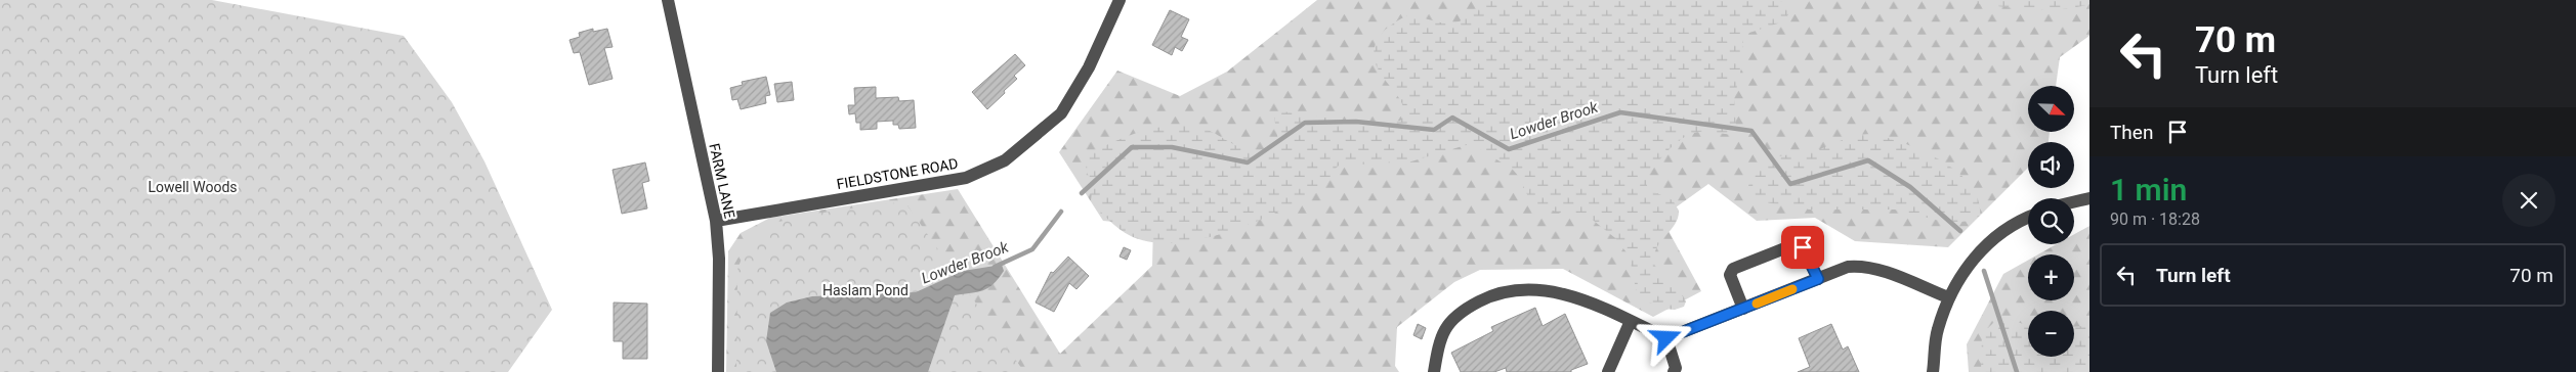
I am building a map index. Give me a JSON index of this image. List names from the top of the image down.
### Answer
{
  "streets": {
    "street": ["FIELDSTONE ROAD", "FARM LANE"]
  },
  "crossings": [
    ["FIELDSTONE ROAD", "FARM LANE"]
  ],
  "water": ["Lowder Brook"],
  "parks": ["Lowell Woods", "Haslam Pond"],
  "north": "bottom right",
  "page": {
    "turn": ["70 m", "Turn left"],
    "map_buttons": ["+", "−"],
    "then": "Then",
    "heading": ["1 min", "90 m · 18:28"],
    "list": [
      {
        "name": "Turn left",
        "value": "70 m"
      }
    ]
  }
}
